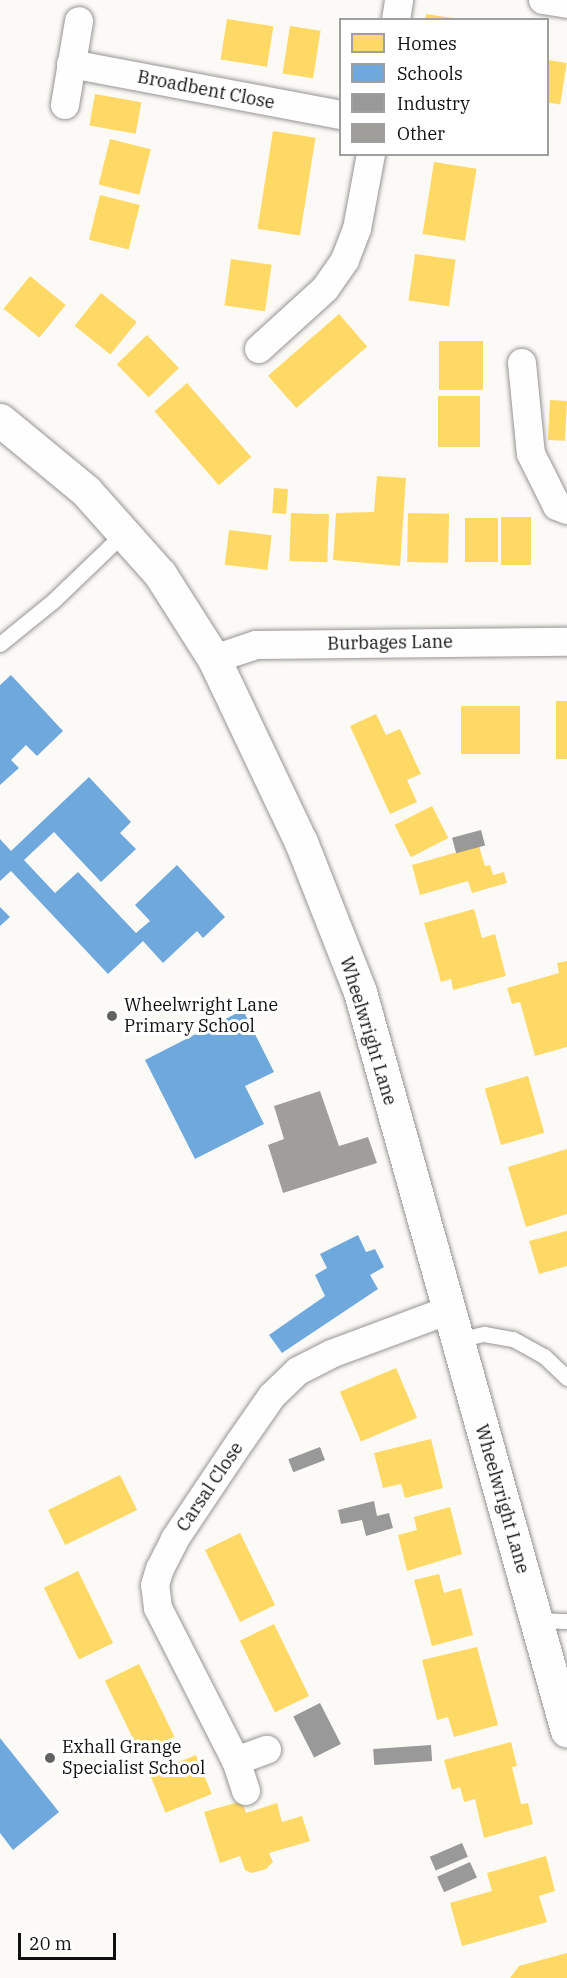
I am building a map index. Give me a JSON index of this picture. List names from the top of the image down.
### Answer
{
  "streets": {
    "street": [
      "Broadbent Close",
      "Burbages Lane",
      "Wheelwright Lane",
      "Carsal Close"
    ]
  },
  "crossings": [
    ["Burbages Lane", "Wheelwright Lane"],
    ["Wheelwright Lane", "Carsal Close"]
  ],
  "places": ["Wheelwright Lane Primary School", "Exhall Grange Specialist School"],
  "legend": [
    "Homes",
    "Schools",
    "Industry",
    "Other"
  ],
  "scale_bar": "20 m"
}
